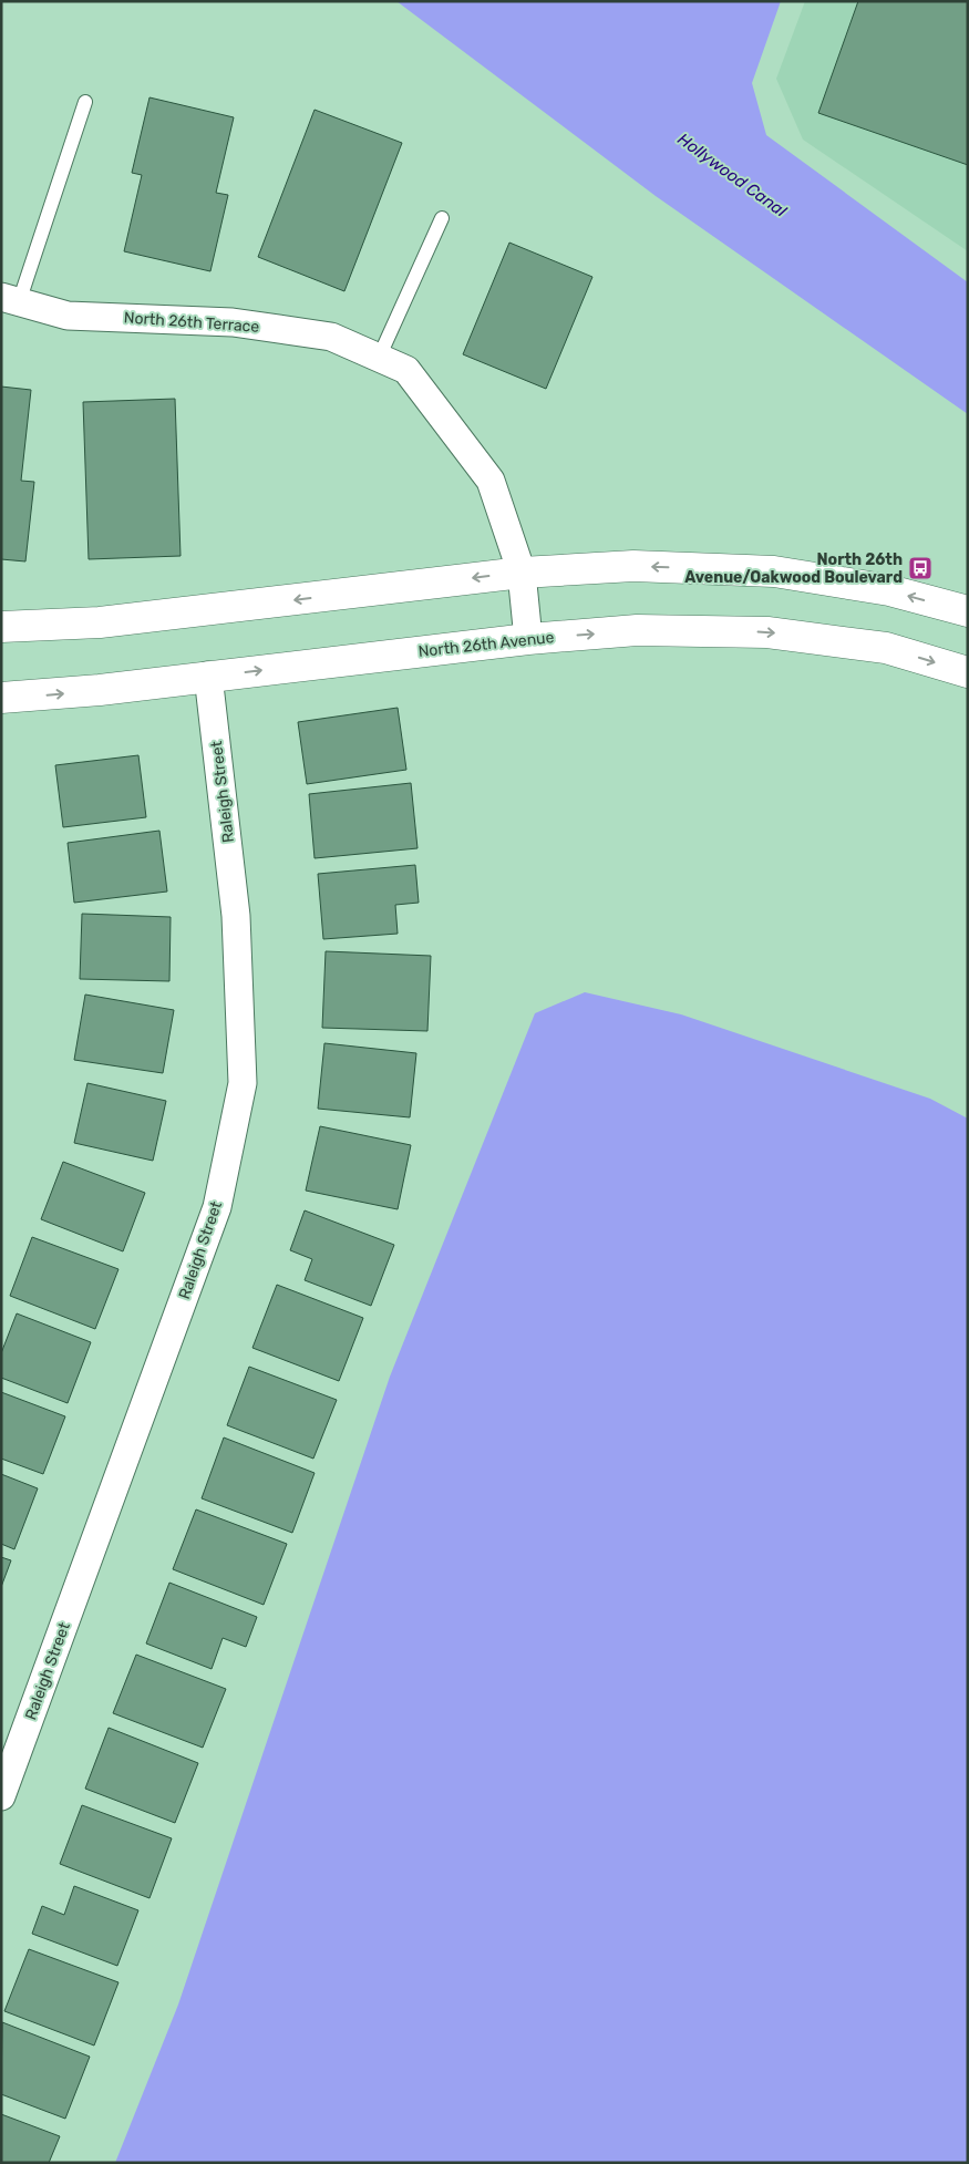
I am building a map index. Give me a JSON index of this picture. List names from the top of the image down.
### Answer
{
  "streets": {
    "street": ["North 26th Terrace", "North 26th Avenue", "Raleigh Street"]
  },
  "crossings": [
    ["North 26th Terrace", "North 26th Avenue"],
    ["North 26th Avenue", "Raleigh Street"]
  ],
  "water": ["Hollywood Canal"],
  "places": {
    "bus stop": ["North 26th Avenue/Oakwood Boulevard"]
  }
}
